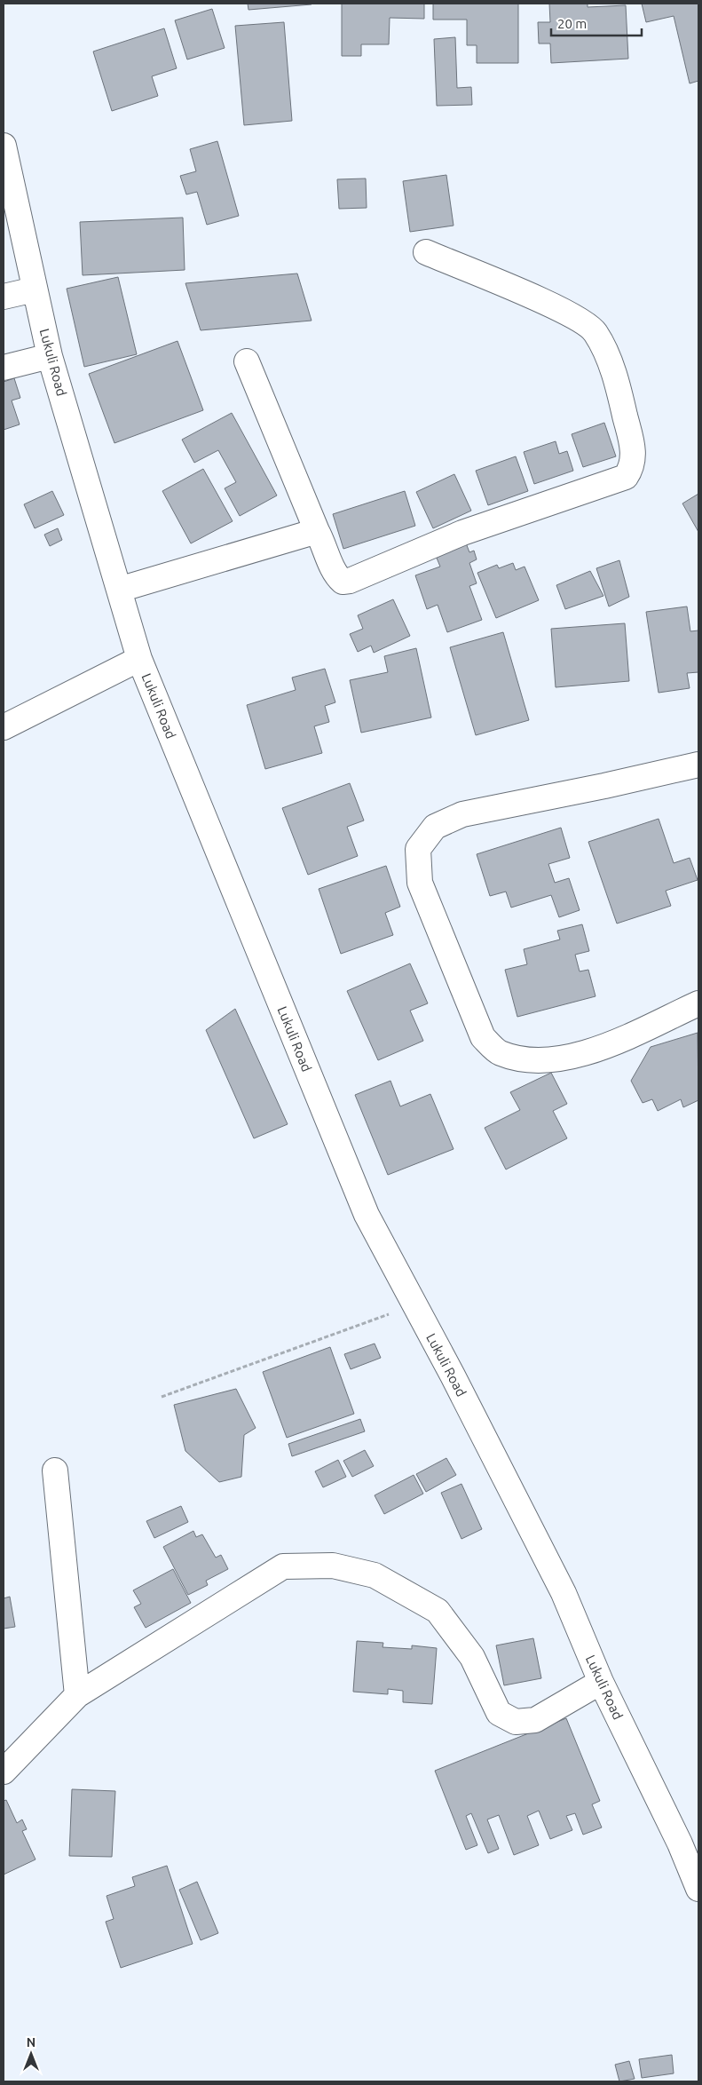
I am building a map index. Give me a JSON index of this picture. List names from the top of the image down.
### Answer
{
  "streets": {
    "street": ["Lukuli Road"]
  },
  "scale_bar": "20 m",
  "north": "top"
}
